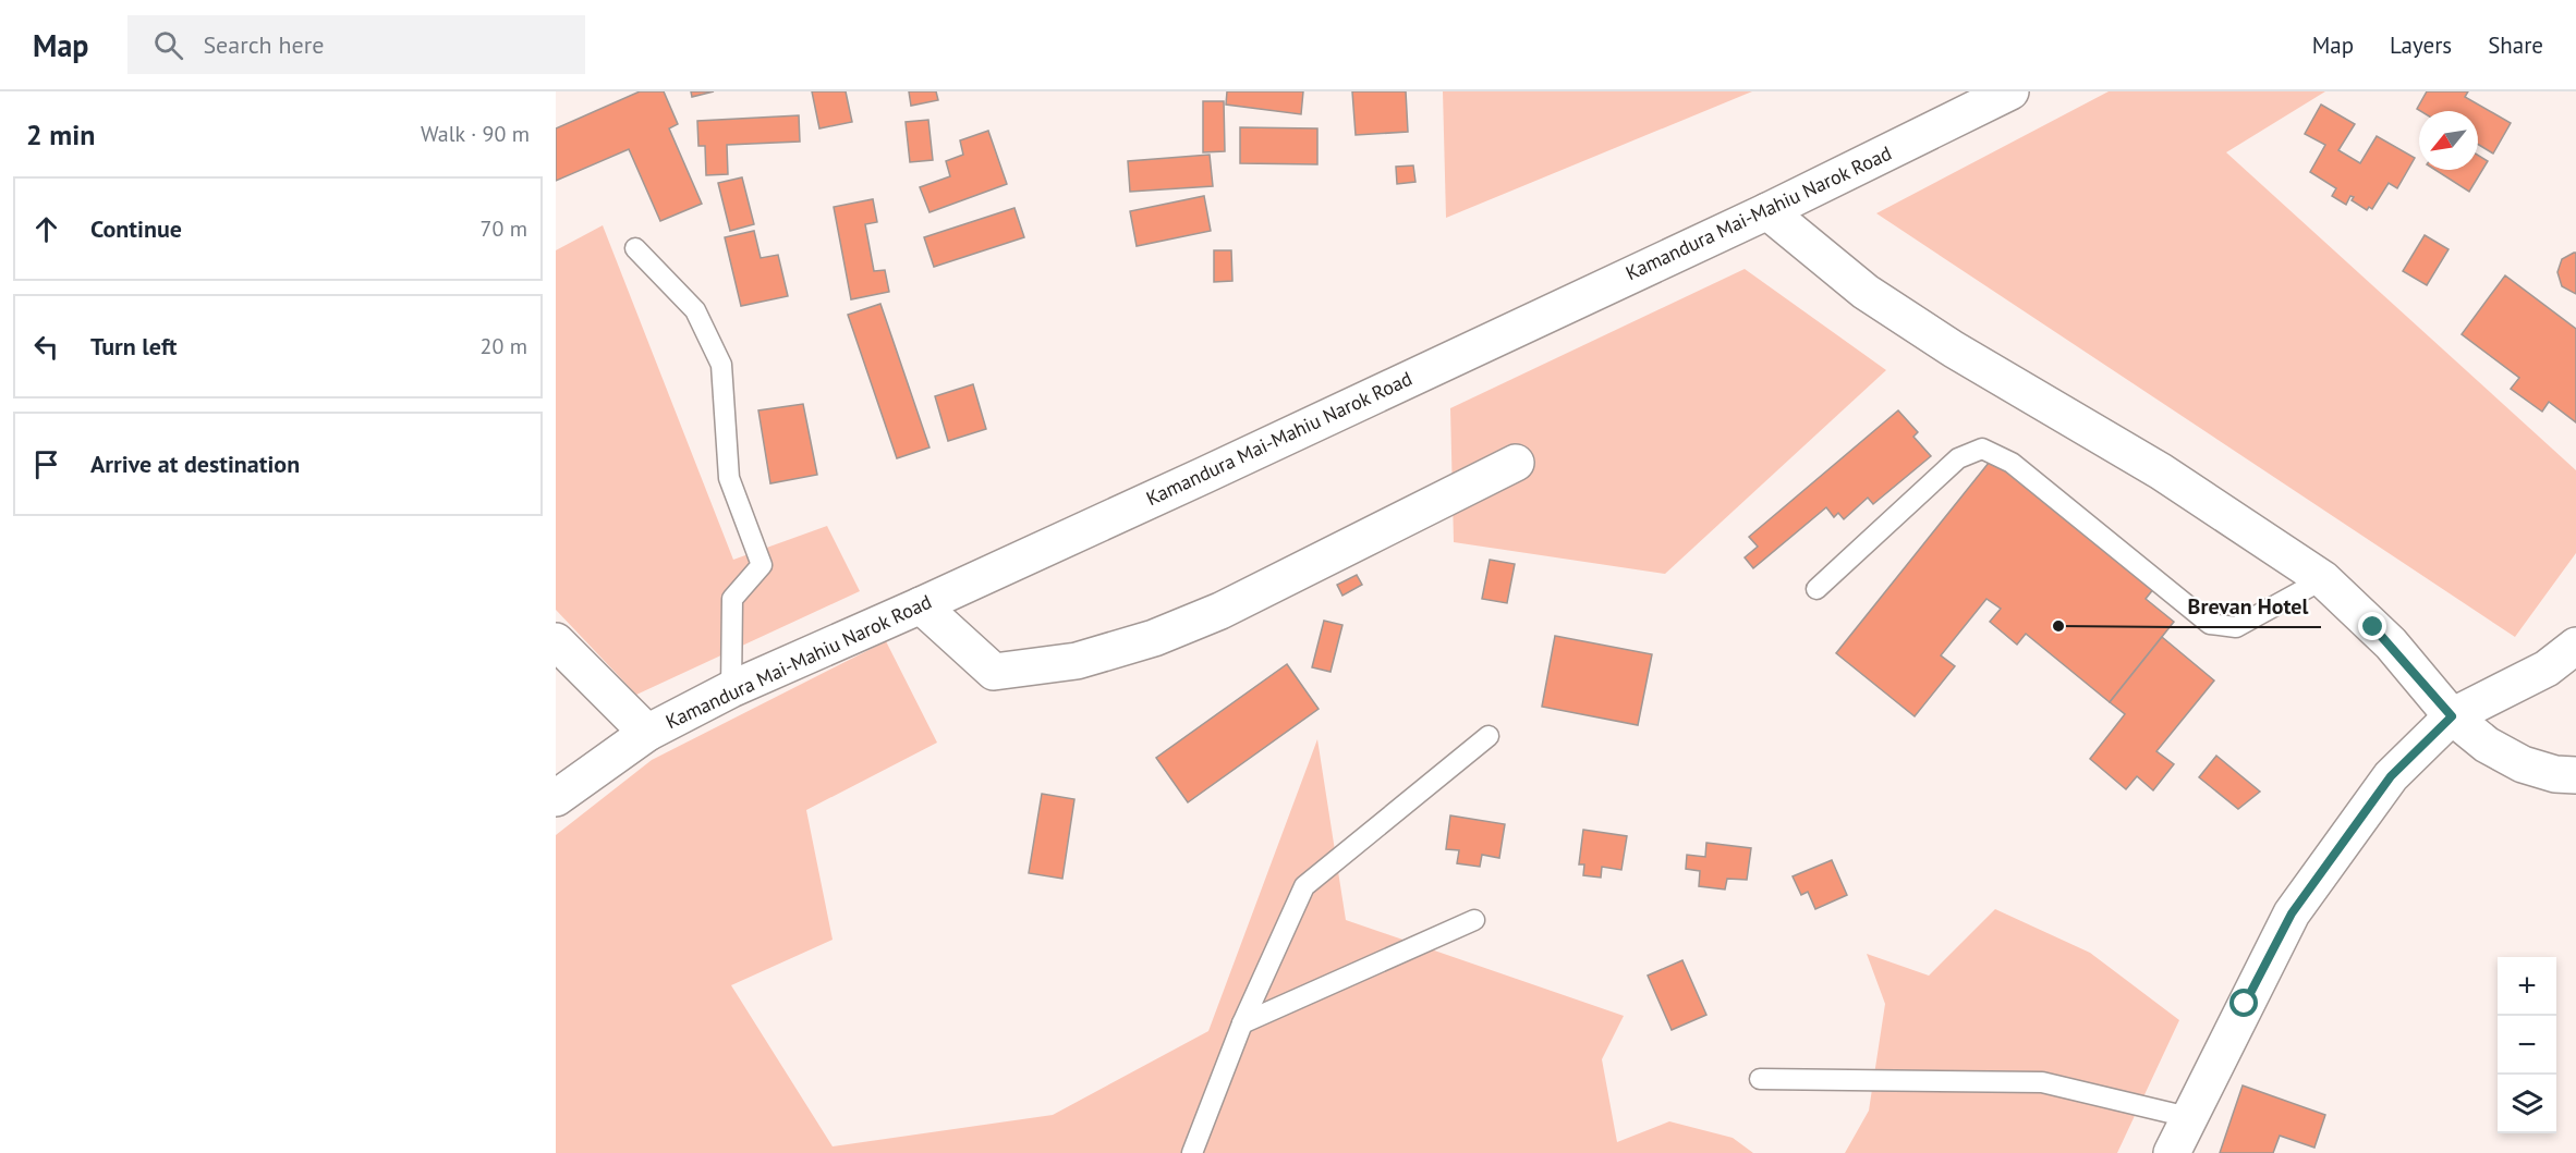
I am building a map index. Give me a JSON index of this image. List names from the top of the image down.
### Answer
{
  "streets": {
    "main road": ["Kamandura Mai-Mahiu Narok Road"]
  },
  "places": ["Brevan Hotel"],
  "north": "bottom left",
  "page": {
    "header": "Map",
    "search": "Search here",
    "nav": ["Map", "Layers", "Share"],
    "heading": ["2 min", "Walk · 90 m"],
    "list": [
      ["Continue", "70 m"],
      ["Turn left", "20 m"],
      "Arrive at destination"
    ],
    "map_buttons": ["+", "−"]
  }
}
